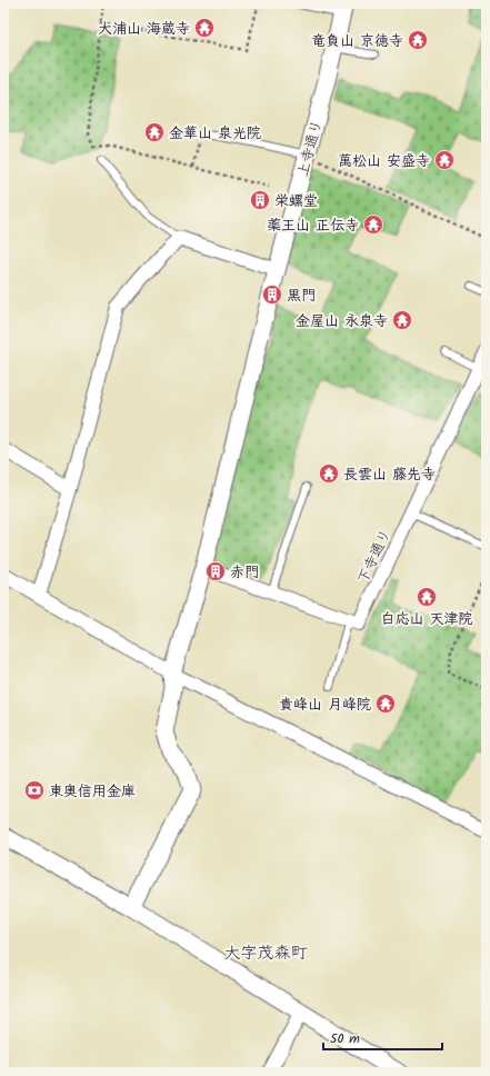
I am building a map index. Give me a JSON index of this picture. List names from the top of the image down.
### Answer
{
  "streets": {
    "street": ["上寺通り", "下寺通り"]
  },
  "districts": ["大字茂森町"],
  "places": {
    "temple": [
      "大浦山 海蔵寺",
      "竜負山 京徳寺",
      "金華山 泉光院",
      "萬松山 安盛寺",
      "薬王山 正伝寺",
      "金屋山 永泉寺",
      "長雲山 藤先寺",
      "白応山 天津院",
      "貴峰山 月峰院"
    ],
    "building": ["栄螺堂", "黒門", "赤門"],
    "bank": ["東奥信用金庫"]
  },
  "scale_bar": "50 m"
}
